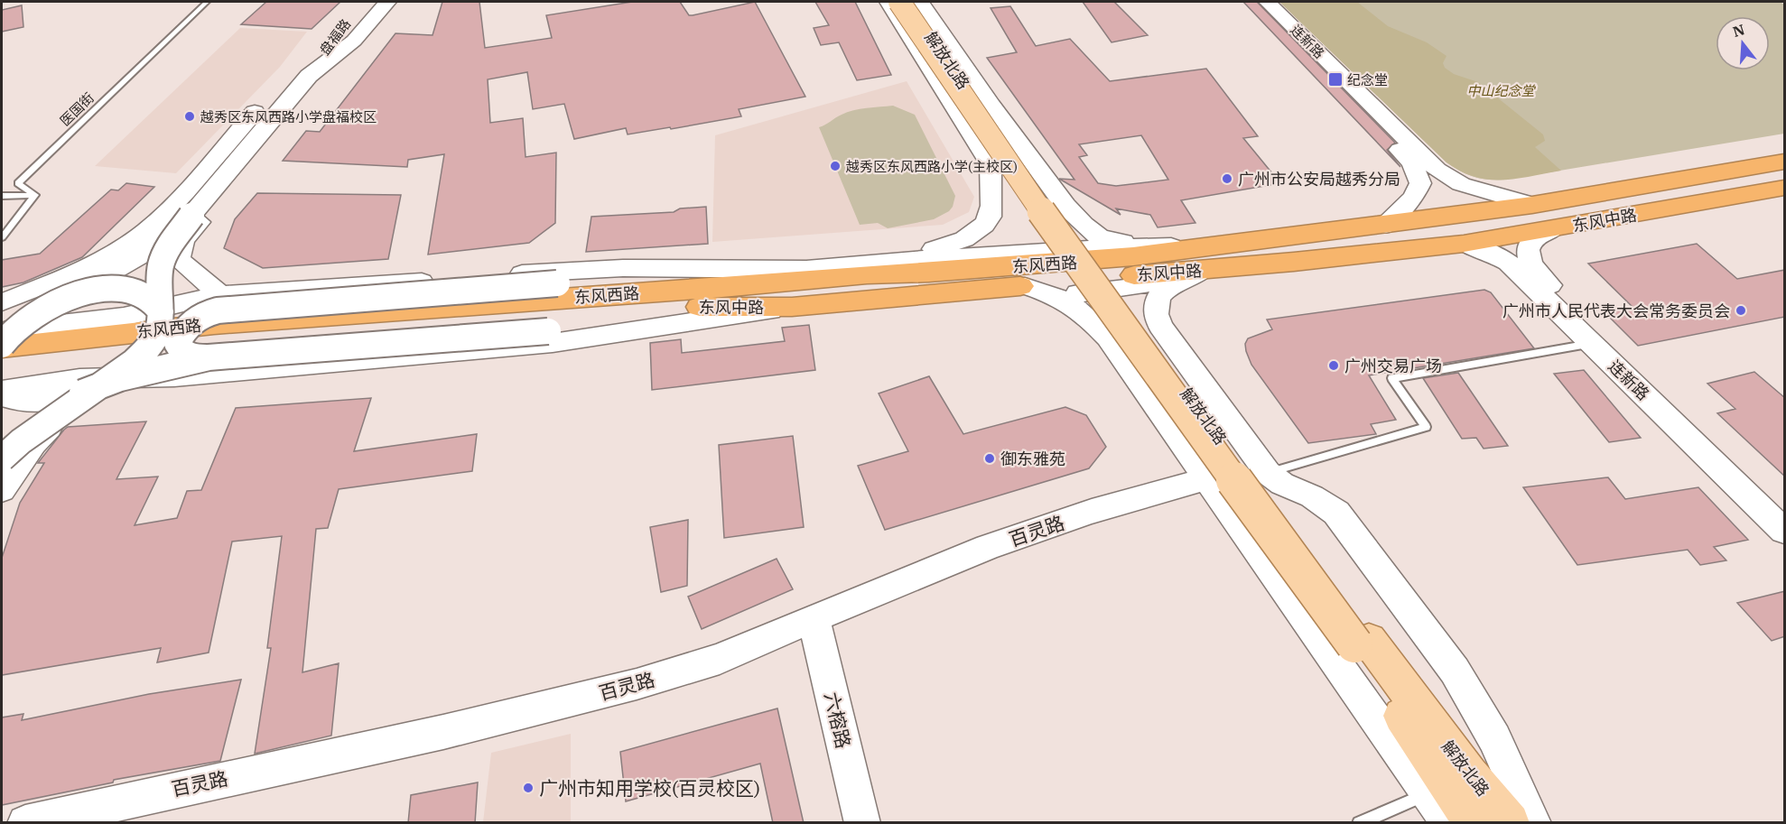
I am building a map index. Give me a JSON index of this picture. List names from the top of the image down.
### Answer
{
  "streets": {
    "highway": ["东风中路", "东风西路"],
    "main road": ["解放北路"],
    "street": ["连新路", "百灵路", "六榕路"],
    "lane": ["医国街"]
  },
  "crossings": [
    ["连新路", "东风中路"],
    ["解放北路", "东风中路"],
    ["解放北路", "东风西路"],
    ["东风中路", "东风西路"],
    ["百灵路", "六榕路"]
  ],
  "parks": ["中山纪念堂"],
  "places": {
    "transit": ["纪念堂"],
    "other": [
      "越秀区东风西路小学盘福校区",
      "越秀区东风西路小学(主校区)",
      "广州市公安局越秀分局",
      "广州市人民代表大会常务委员会",
      "广州交易广场",
      "御东雅苑",
      "广州市知用学校(百灵校区)"
    ]
  },
  "north": "top"
}
